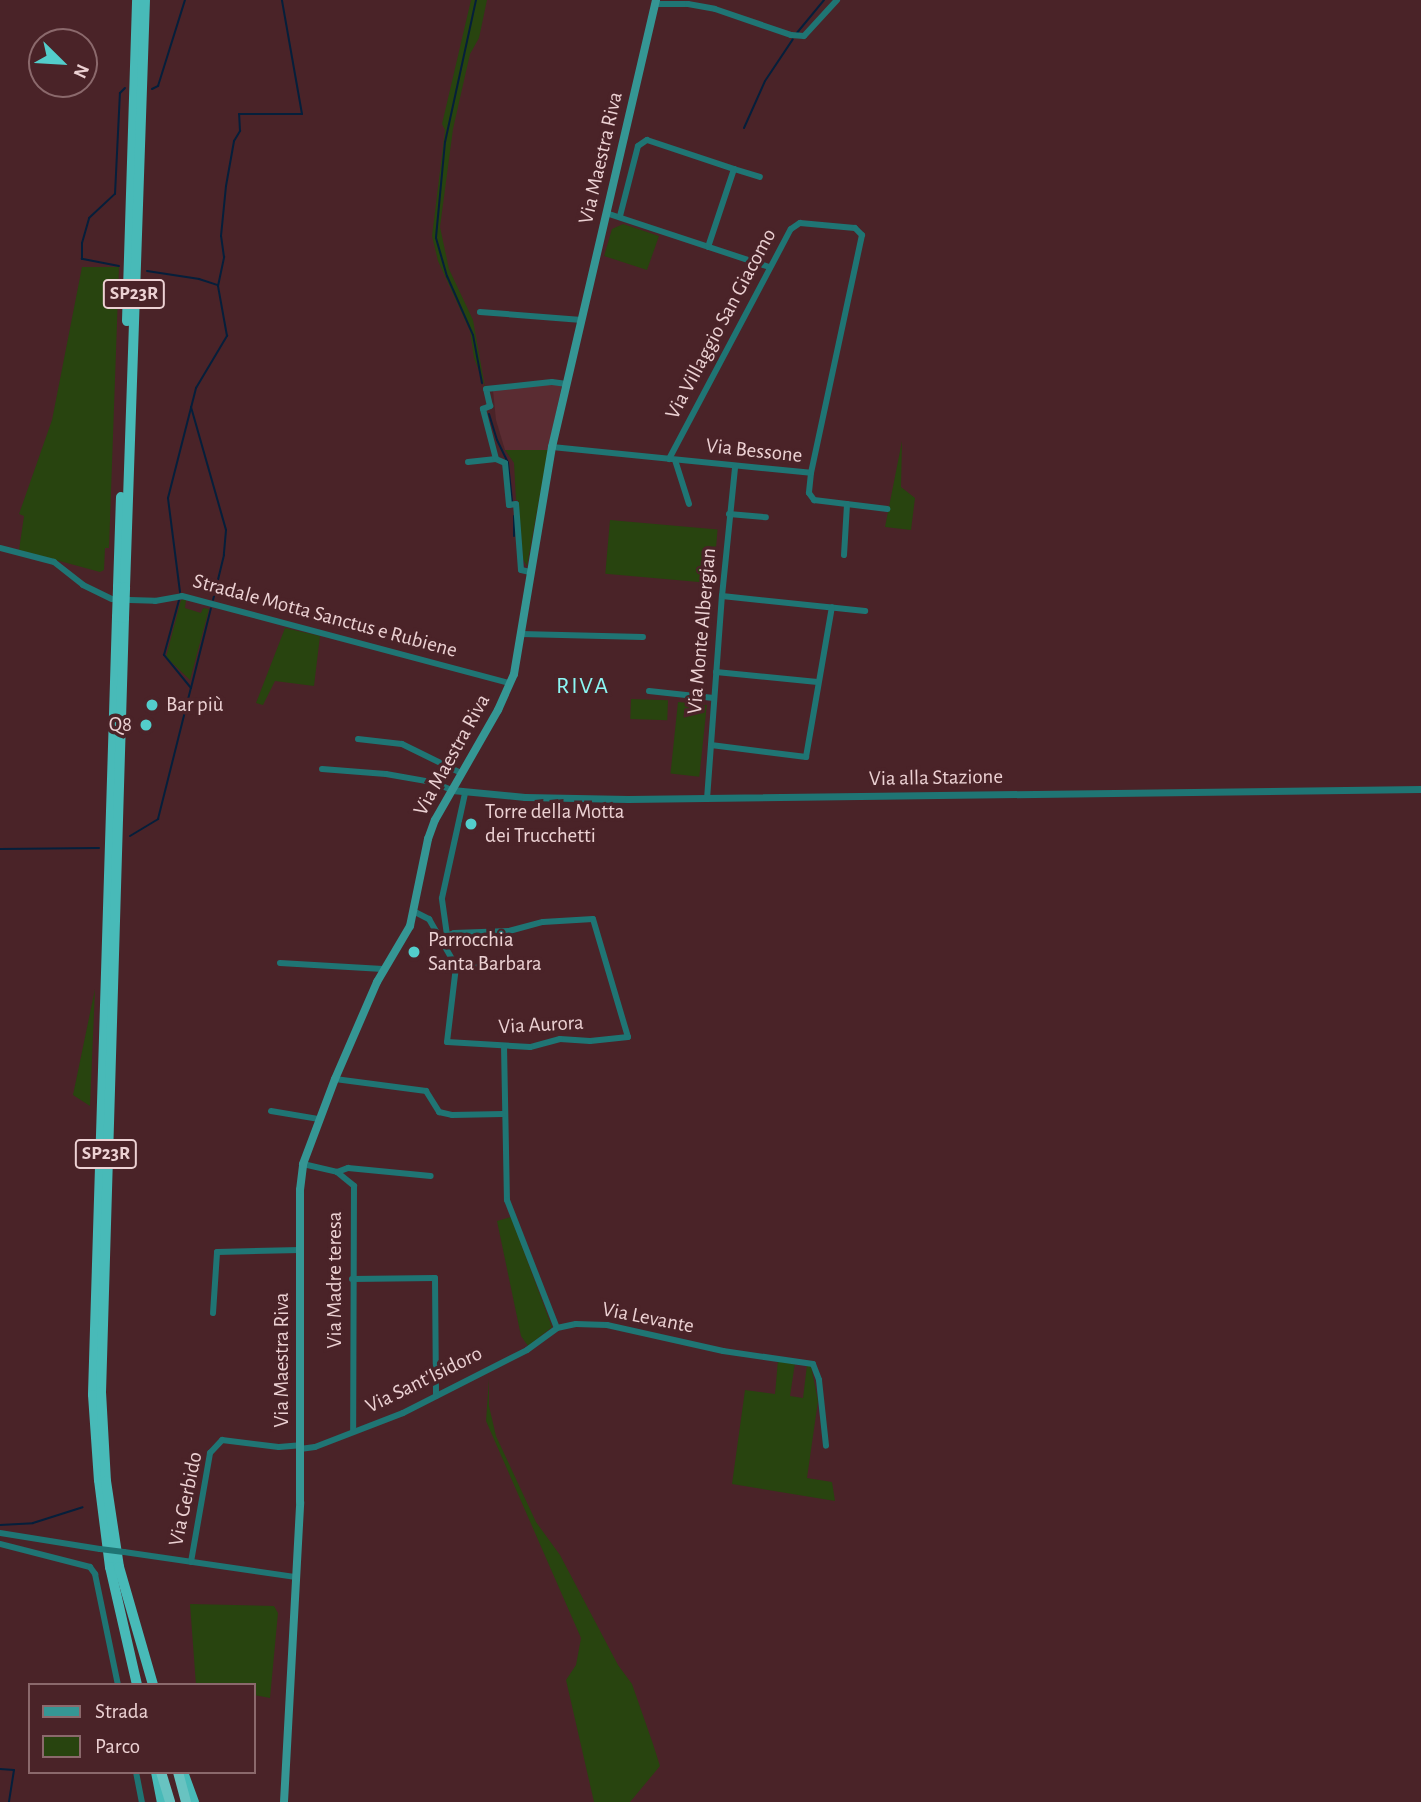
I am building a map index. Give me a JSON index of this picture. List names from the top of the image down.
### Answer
{
  "streets": {
    "highway": ["SP23R"],
    "main road": ["Via Maestra Riva"],
    "street": [
      "Via Villaggio San Giacomo",
      "Via Bessone",
      "Stradale Motta Sanctus e Rubiene",
      "Via Monte Albergian",
      "Via alla Stazione",
      "Via Aurora",
      "Via Madre teresa",
      "Via Levante",
      "Via Sant'Isidoro",
      "Via Gerbido"
    ]
  },
  "crossings": [
    ["Via Maestra Riva", "Via Bessone"],
    ["Via Maestra Riva", "Stradale Motta Sanctus e Rubiene"],
    ["Via Maestra Riva", "Via alla Stazione"],
    ["Via Maestra Riva", "Via Sant'Isidoro"],
    ["Via Maestra Riva", "Via Gerbido"],
    ["Via Villaggio San Giacomo", "Via Bessone"],
    ["Via Bessone", "Via Monte Albergian"],
    ["Via Monte Albergian", "Via alla Stazione"],
    ["Via Madre teresa", "Via Sant'Isidoro"],
    ["Via Levante", "Via Sant'Isidoro"],
    ["Via Sant'Isidoro", "Via Gerbido"]
  ],
  "districts": ["RIVA"],
  "places": [
    "Bar più",
    "Q8",
    "Torre della Motta dei Trucchetti",
    "Parrocchia Santa Barbara"
  ],
  "legend": ["Strada", "Parco"],
  "north": "bottom right"
}
